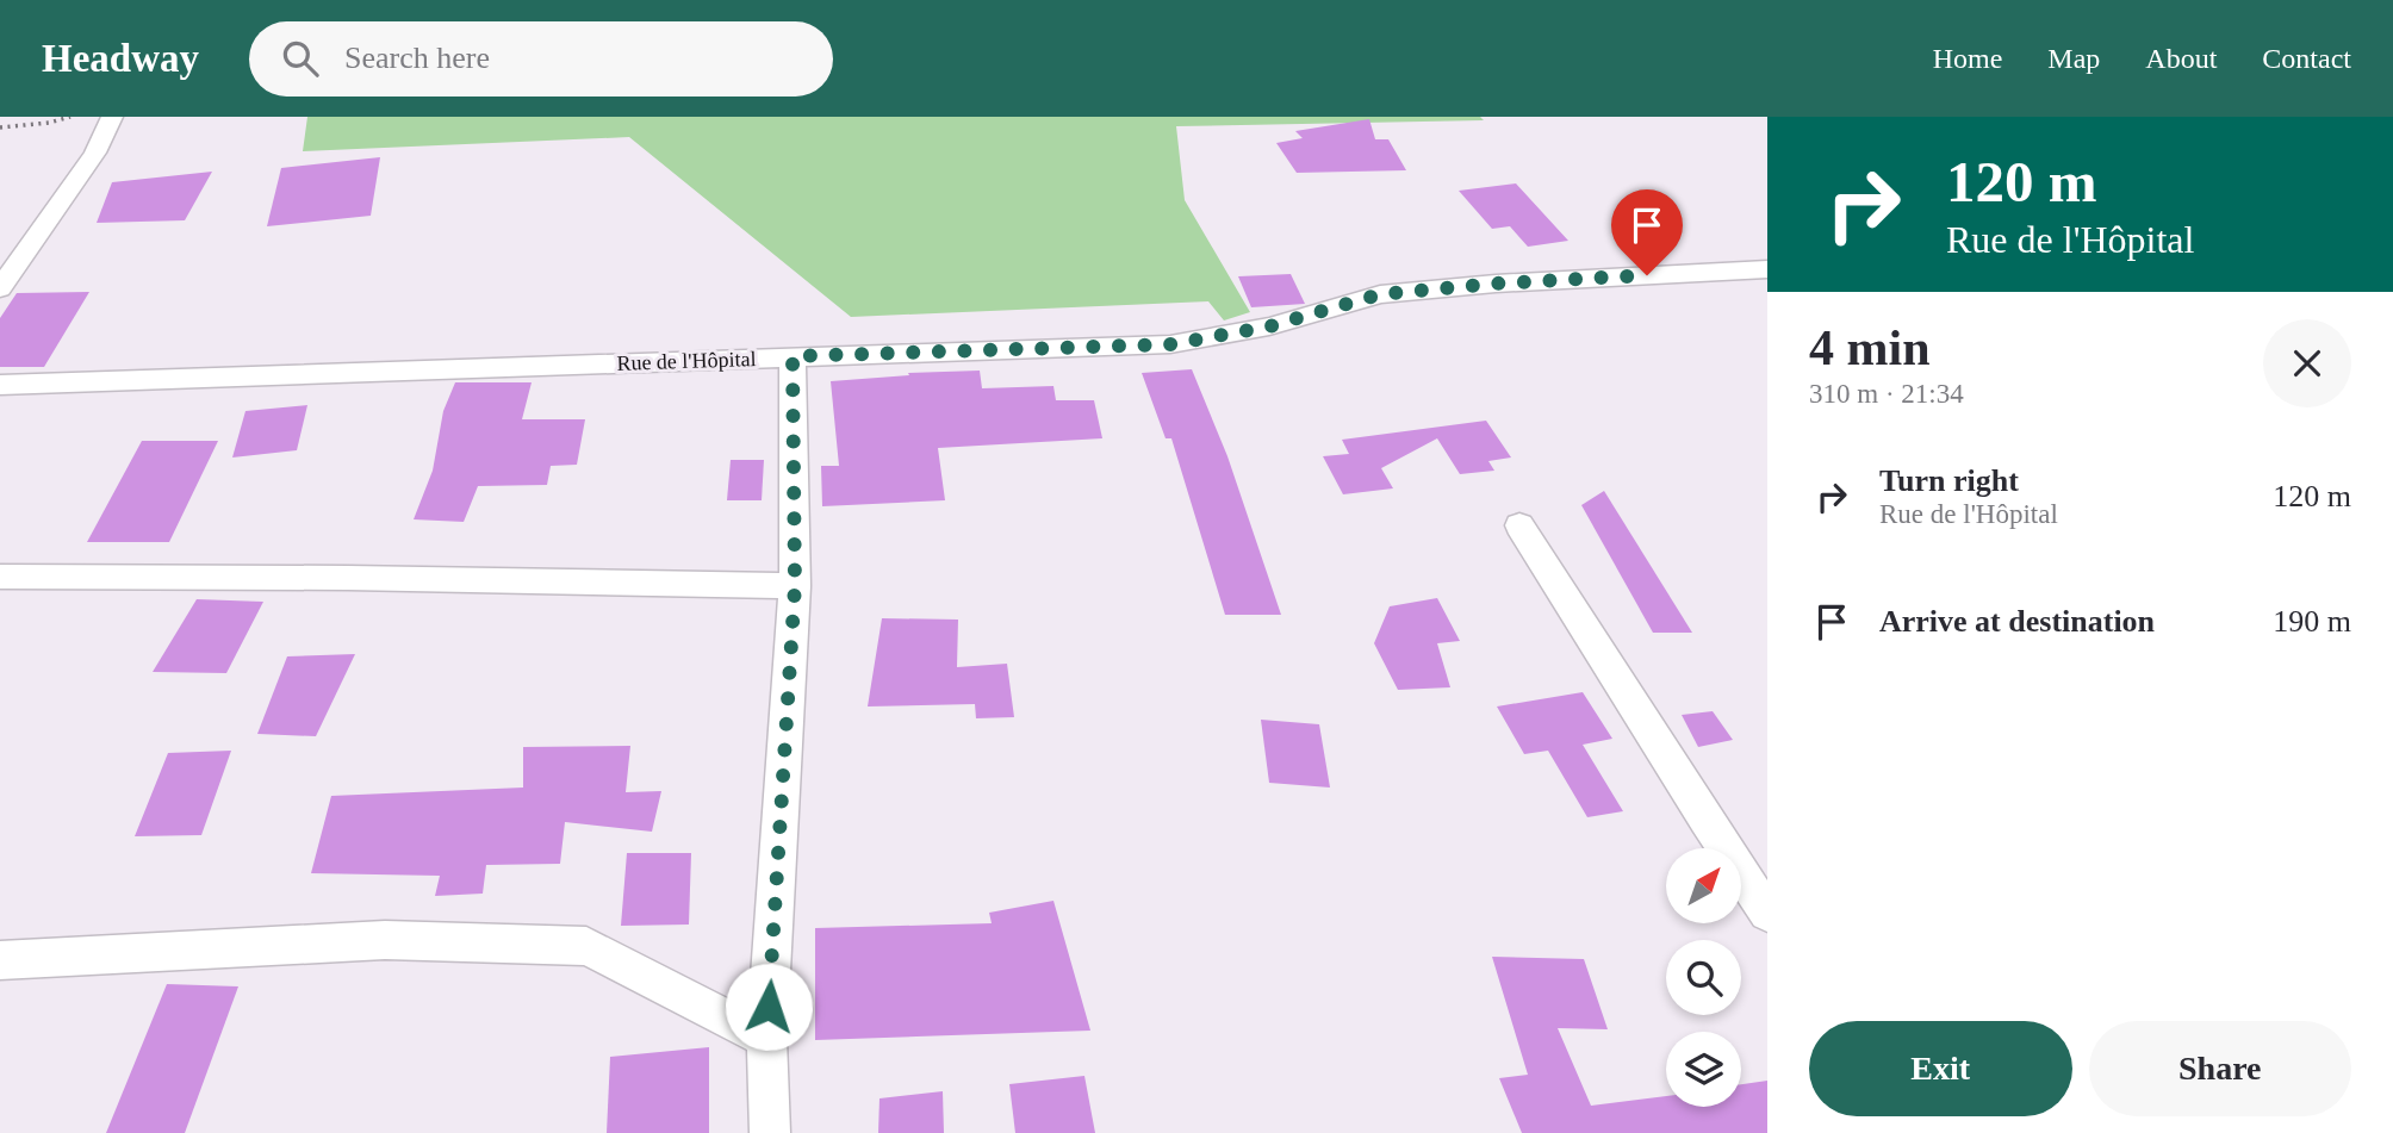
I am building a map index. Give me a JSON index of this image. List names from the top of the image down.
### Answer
{
  "streets": {
    "street": ["Rue de l'Hôpital"]
  },
  "north": "top right",
  "page": {
    "header": "Headway",
    "search": "Search here",
    "nav": [
      "Home",
      "Map",
      "About",
      "Contact"
    ],
    "turn": ["120 m", "Rue de l'Hôpital"],
    "heading": ["4 min", "310 m · 21:34"],
    "list": [
      {
        "name": "Turn right",
        "note": "Rue de l'Hôpital",
        "value": "120 m"
      },
      {
        "name": "Arrive at destination",
        "value": "190 m"
      }
    ],
    "buttons": ["Exit", "Share"]
  }
}
